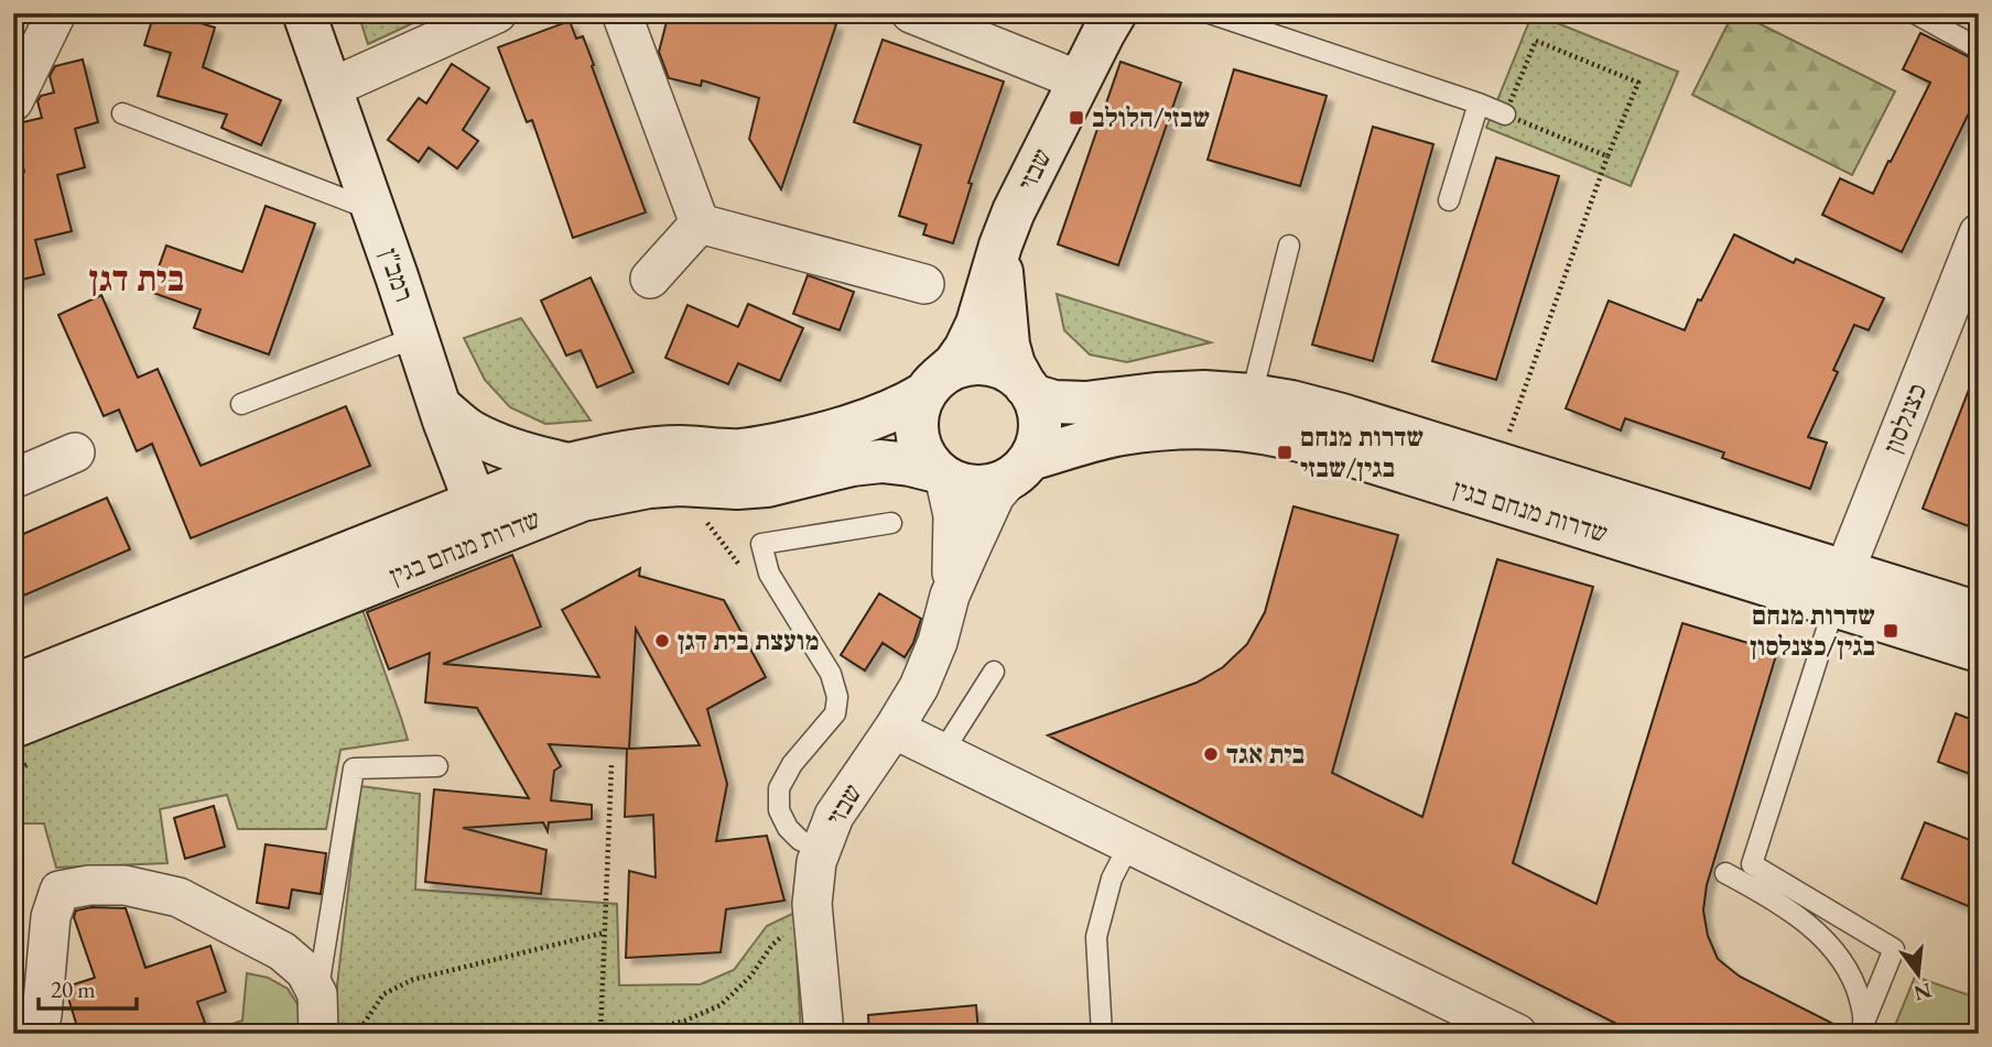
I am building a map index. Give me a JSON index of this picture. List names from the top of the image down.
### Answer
{
  "streets": {
    "street": [
      "שבזי",
      "רמב\"ן",
      "כצנלסון",
      "שדרות מנחם בגין"
    ]
  },
  "crossings": [
    ["שבזי", "שדרות מנחם בגין"],
    ["רמב\"ן", "שדרות מנחם בגין"],
    ["כצנלסון", "שדרות מנחם בגין"]
  ],
  "districts": ["בית דגן"],
  "places": {
    "transit": ["שבזי/הלולב", "שדרות מנחם בגין/שבזי", "שדרות מנחם בגין/כצנלסון"],
    "other": ["מועצת בית דגן", "בית אגד"]
  },
  "scale_bar": "20 m",
  "north": "bottom"
}
